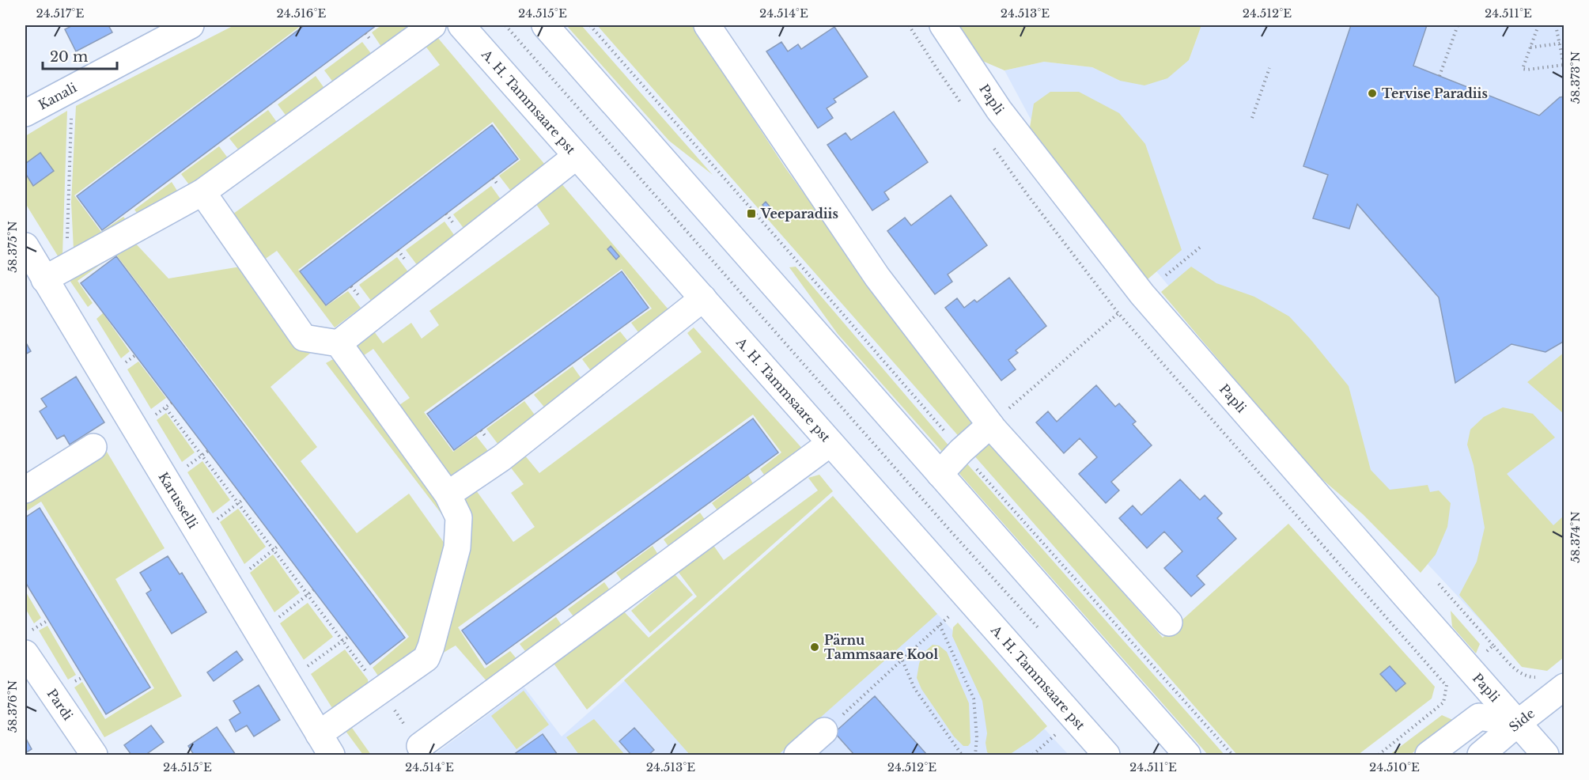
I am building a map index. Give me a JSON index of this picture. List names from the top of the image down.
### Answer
{
  "streets": {
    "street": [
      "Kanali",
      "Papli",
      "A. H. Tammsaare pst",
      "Karusselli",
      "Pardi",
      "Side"
    ]
  },
  "crossings": [
    ["Papli", "Side"]
  ],
  "places": {
    "other": ["Tervise Paradiis", "Pärnu Tammsaare Kool"],
    "transit": ["Veeparadiis"]
  },
  "scale_bar": "20 m",
  "coordinates": [
    "24.517°E",
    "24.516°E",
    "24.515°E",
    "24.514°E",
    "24.513°E",
    "24.512°E",
    "24.511°E",
    "58.373°N",
    "58.375°N",
    "58.374°N",
    "58.376°N",
    "24.510°E"
  ]
}
